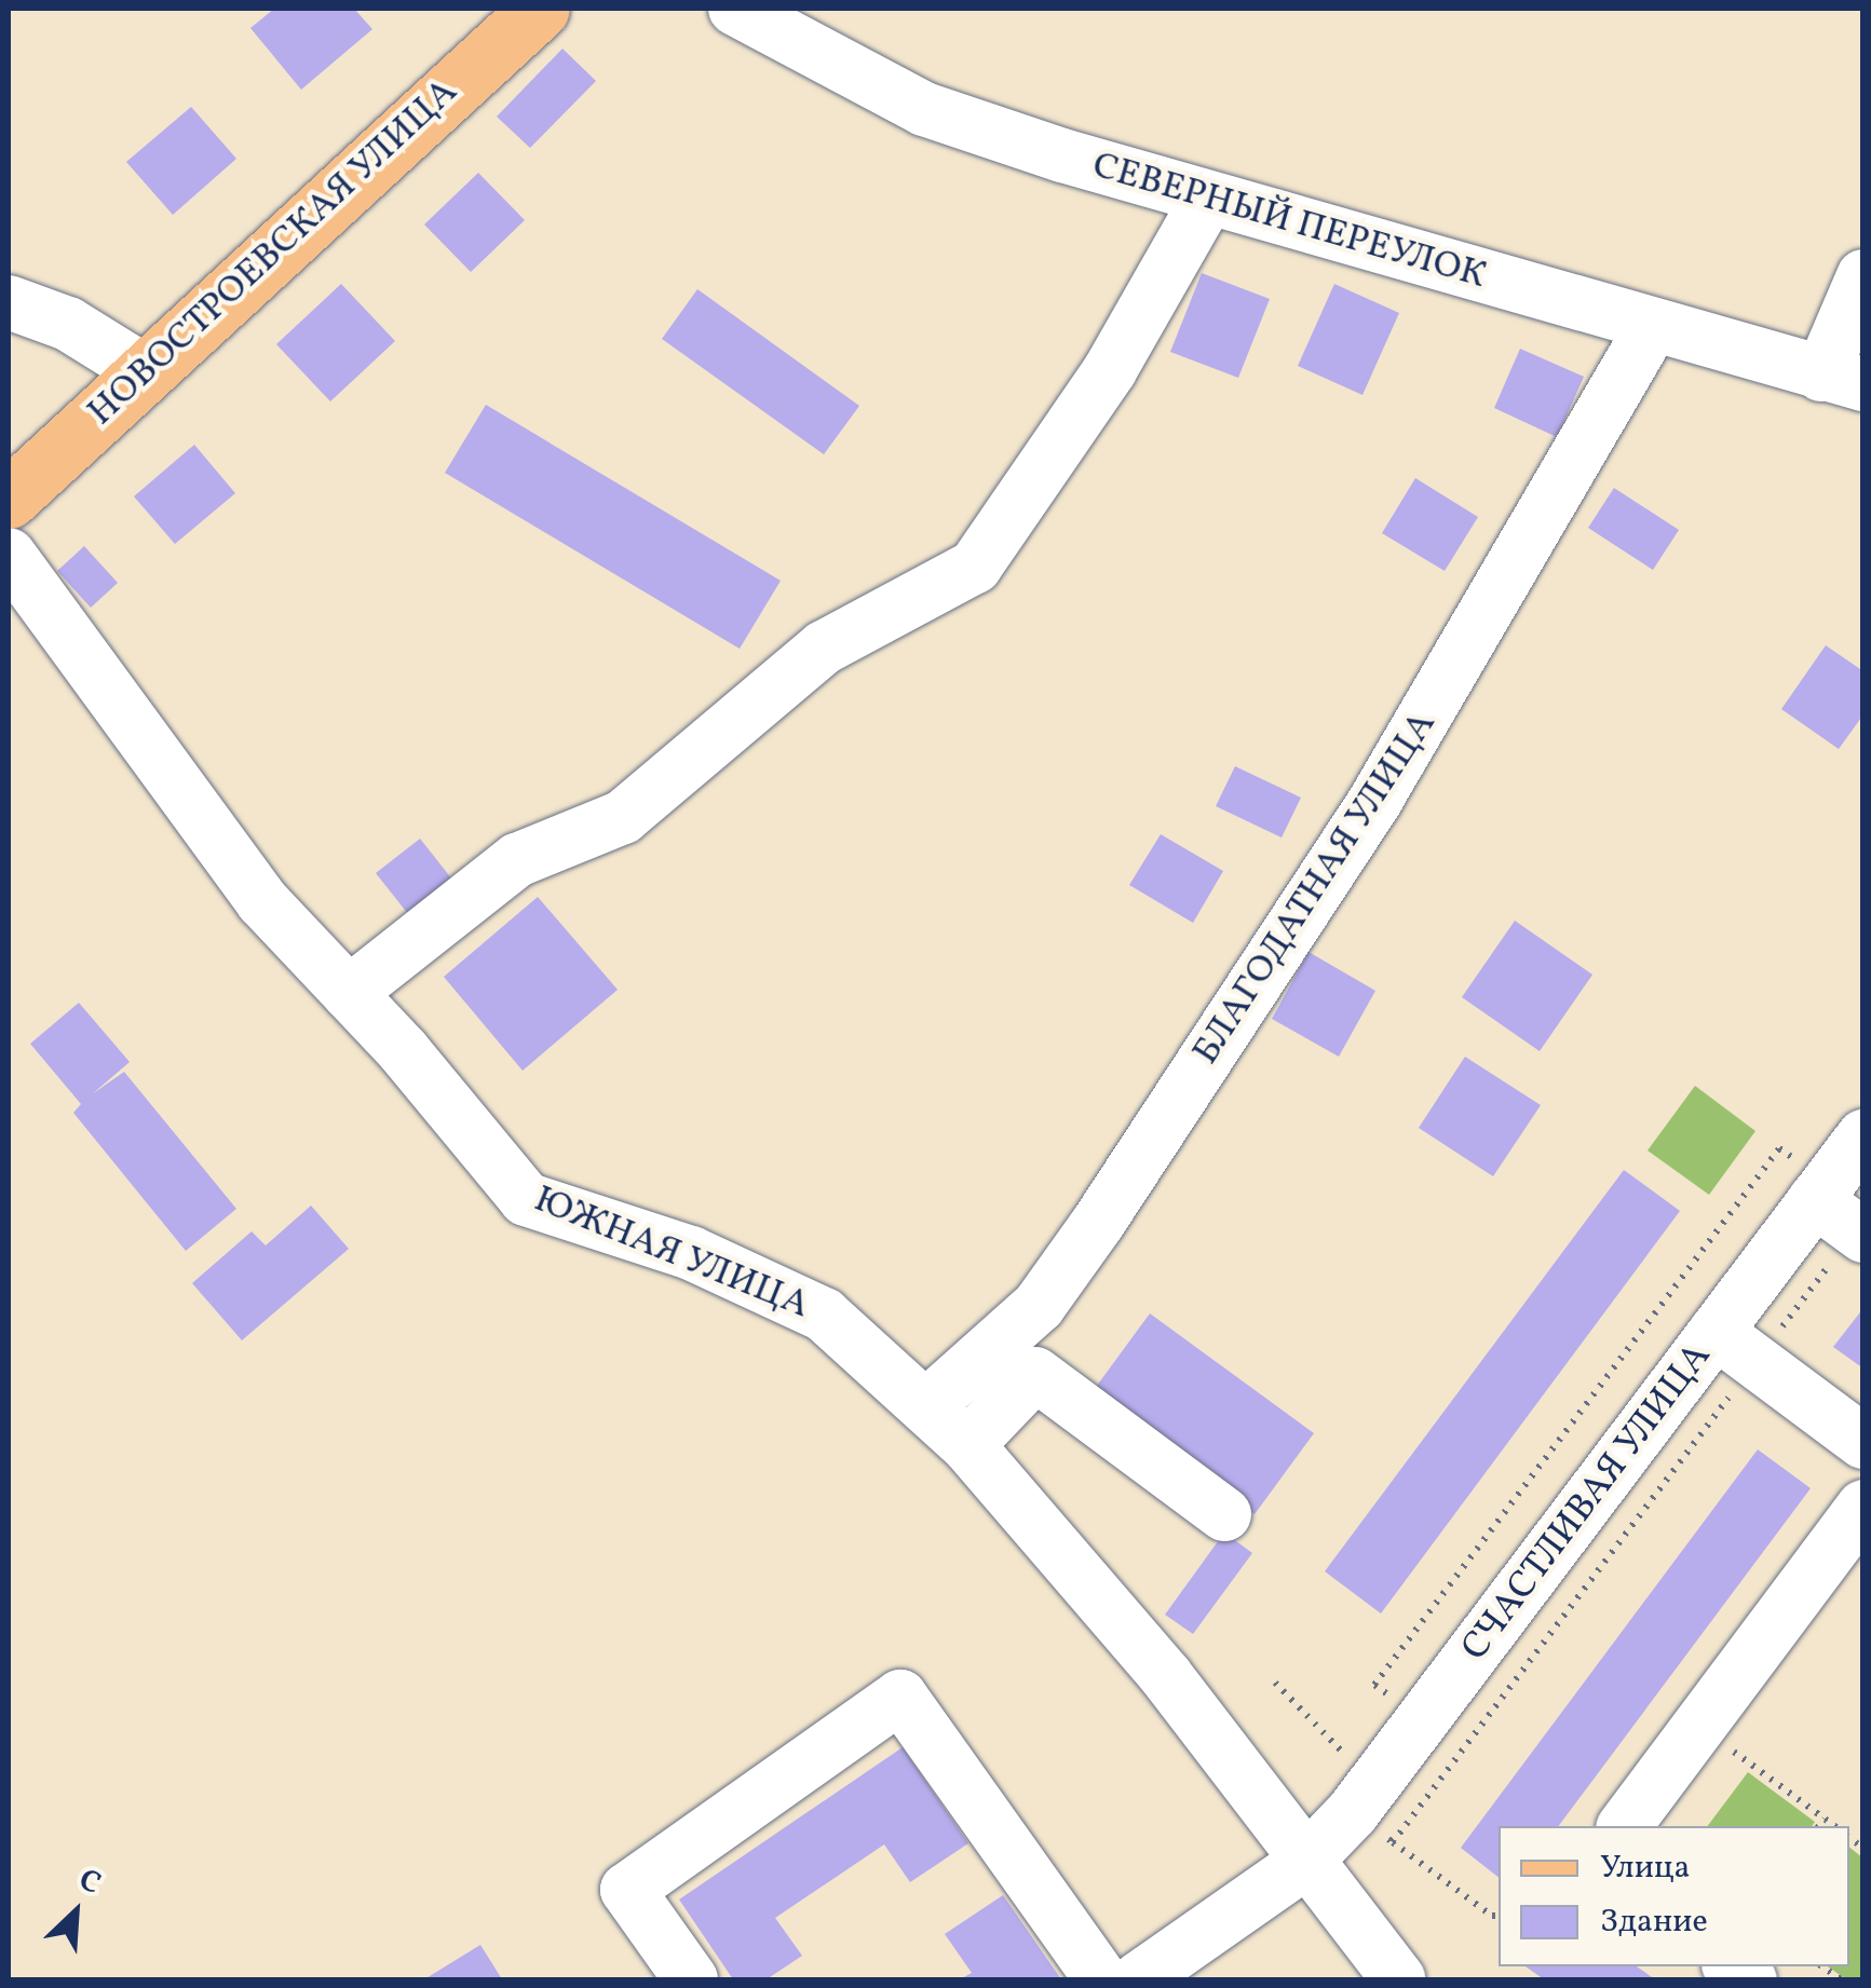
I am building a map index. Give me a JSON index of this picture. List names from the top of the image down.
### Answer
{
  "streets": {
    "main road": ["НОВОСТРОЕВСКАЯ УЛИЦА"],
    "street": [
      "СЕВЕРНЫЙ ПЕРЕУЛОК",
      "БЛАГОДАТНАЯ УЛИЦА",
      "ЮЖНАЯ УЛИЦА",
      "СЧАСТЛИВАЯ УЛИЦА"
    ]
  },
  "crossings": [
    ["СЕВЕРНЫЙ ПЕРЕУЛОК", "БЛАГОДАТНАЯ УЛИЦА"],
    ["БЛАГОДАТНАЯ УЛИЦА", "ЮЖНАЯ УЛИЦА"],
    ["ЮЖНАЯ УЛИЦА", "СЧАСТЛИВАЯ УЛИЦА"]
  ],
  "legend": ["Улица", "Здание"],
  "north": "top right"
}
